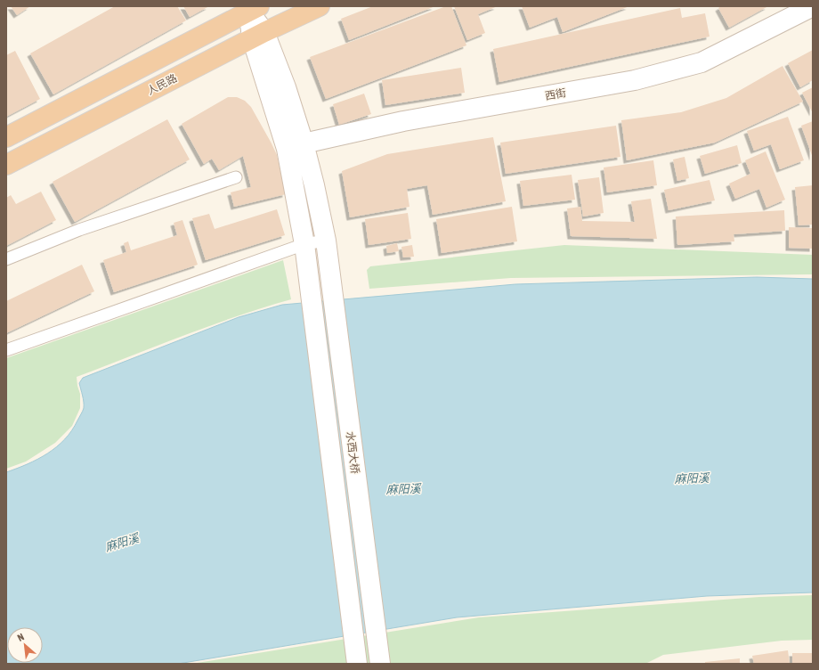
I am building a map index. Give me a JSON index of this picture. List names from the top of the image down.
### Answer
{
  "streets": {
    "highway": ["人民路"],
    "main road": ["西街", "水西大桥"]
  },
  "crossings": [
    ["西街", "水西大桥"]
  ],
  "water": ["麻阳溪"],
  "north": "top left"
}
